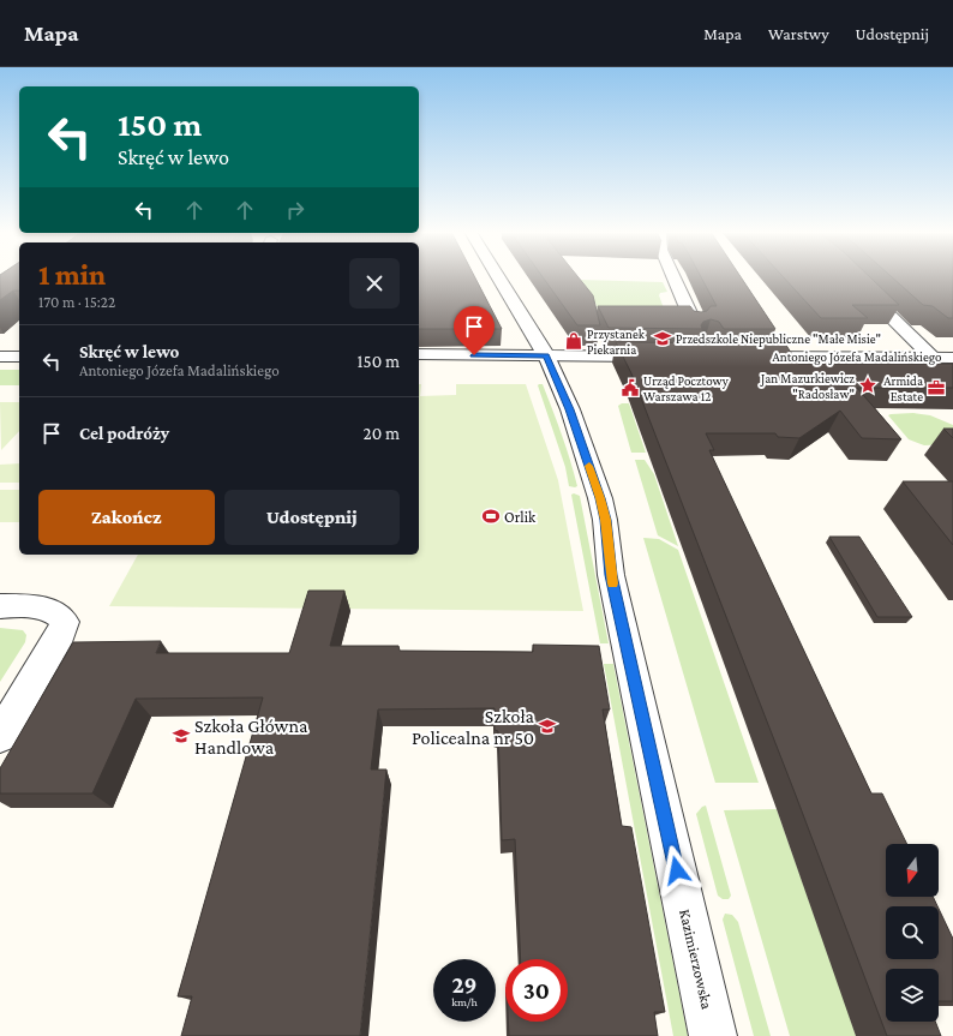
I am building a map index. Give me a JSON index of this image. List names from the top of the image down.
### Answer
{
  "streets": {
    "street": ["Antoniego Józefa Madalińskiego", "Kazimierzowska"]
  },
  "places": {
    "school or university": ["Przedszkole Niepubliczne \"Małe Misie\"", "Szkoła Policealna nr 50", "Szkoła Główna Handlowa"],
    "shop": ["Przystanek Piekarnia"],
    "place": ["Jan Mazurkiewicz \"Radosław\""],
    "public building": ["Urząd Pocztowy Warszawa 12"],
    "office": ["Armida Estate"],
    "sports": ["Orlik"]
  },
  "north": "bottom",
  "page": {
    "header": "Mapa",
    "nav": ["Mapa", "Warstwy", "Udostępnij"],
    "turn": ["150 m", "Skręć w lewo"],
    "heading": ["1 min", "170 m · 15:22"],
    "list": [
      {
        "name": "Skręć w lewo",
        "note": "Antoniego Józefa Madalińskiego",
        "value": "150 m"
      },
      {
        "name": "Cel podróży",
        "value": "20 m"
      }
    ],
    "buttons": ["Zakończ", "Udostępnij"],
    "speed": "29 km/h",
    "limit": "30"
  }
}
